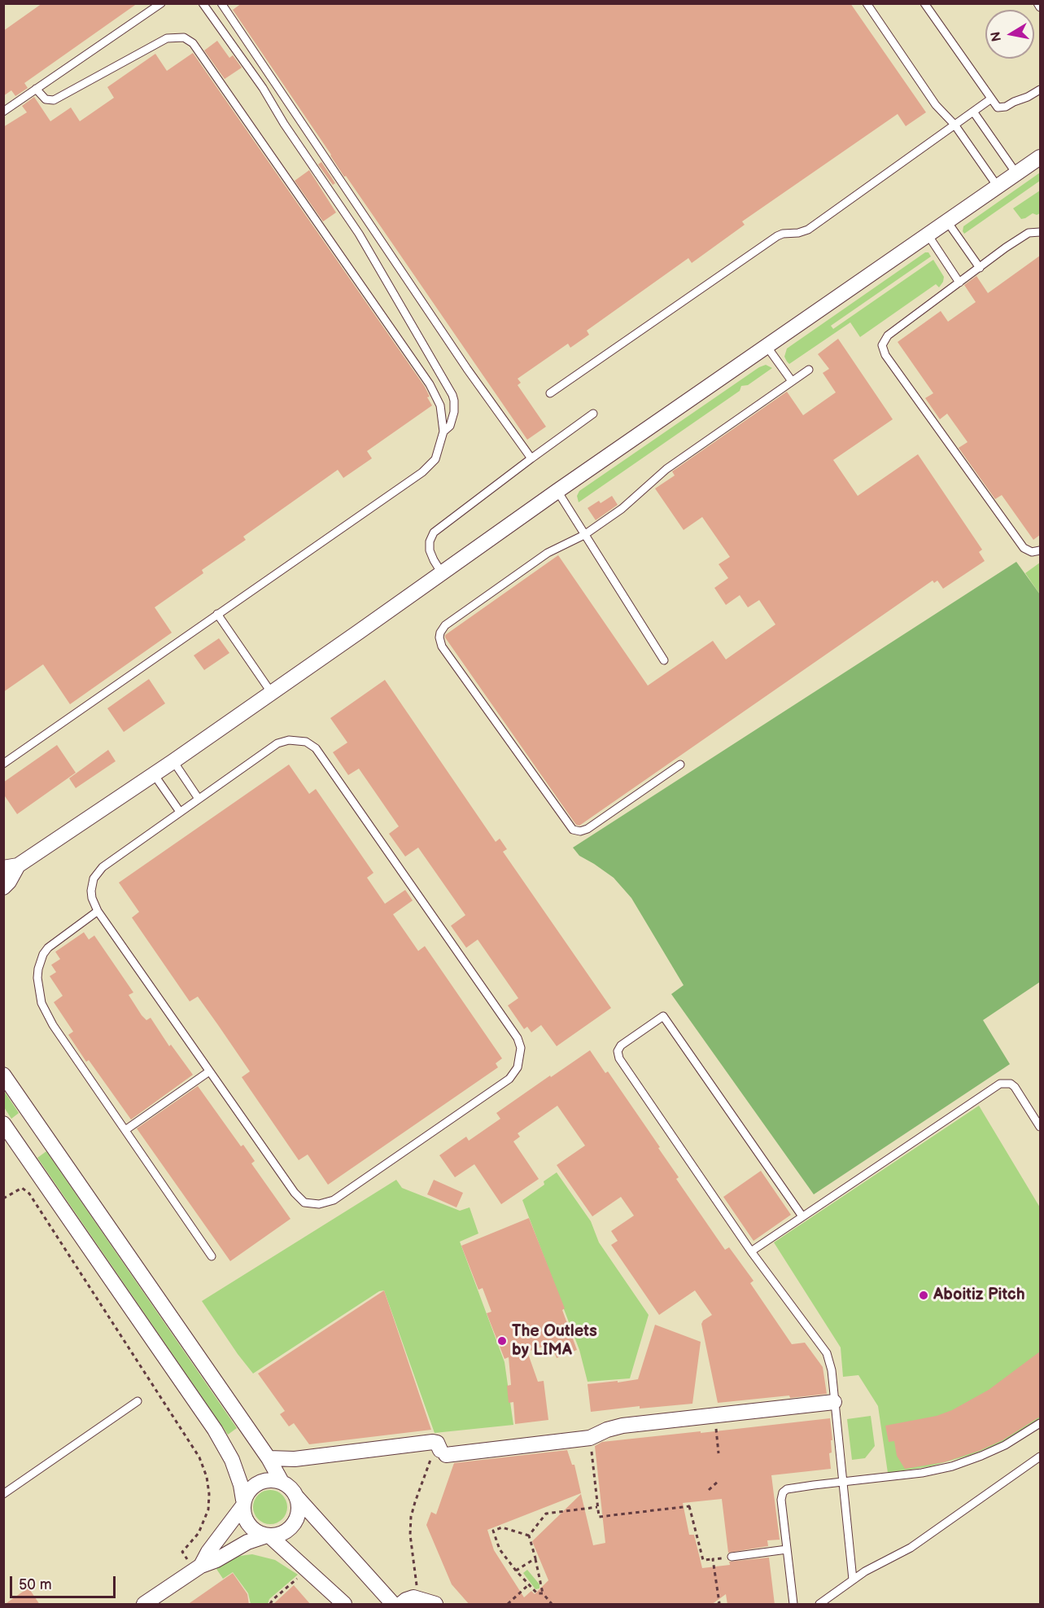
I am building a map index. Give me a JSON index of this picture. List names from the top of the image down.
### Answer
{
  "places": ["Aboitiz Pitch", "The Outlets by LIMA"],
  "scale_bar": "50 m",
  "north": "left"
}
